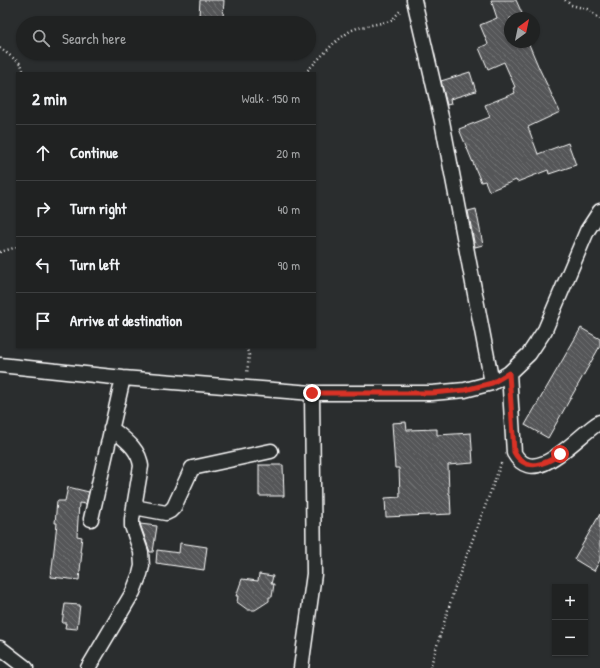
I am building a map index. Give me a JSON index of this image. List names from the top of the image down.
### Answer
{
  "north": "top right",
  "page": {
    "search": "Search here",
    "heading": ["2 min", "Walk · 150 m"],
    "list": [
      ["Continue", "20 m"],
      ["Turn right", "40 m"],
      ["Turn left", "90 m"],
      "Arrive at destination"
    ],
    "map_buttons": ["+", "−"]
  }
}
